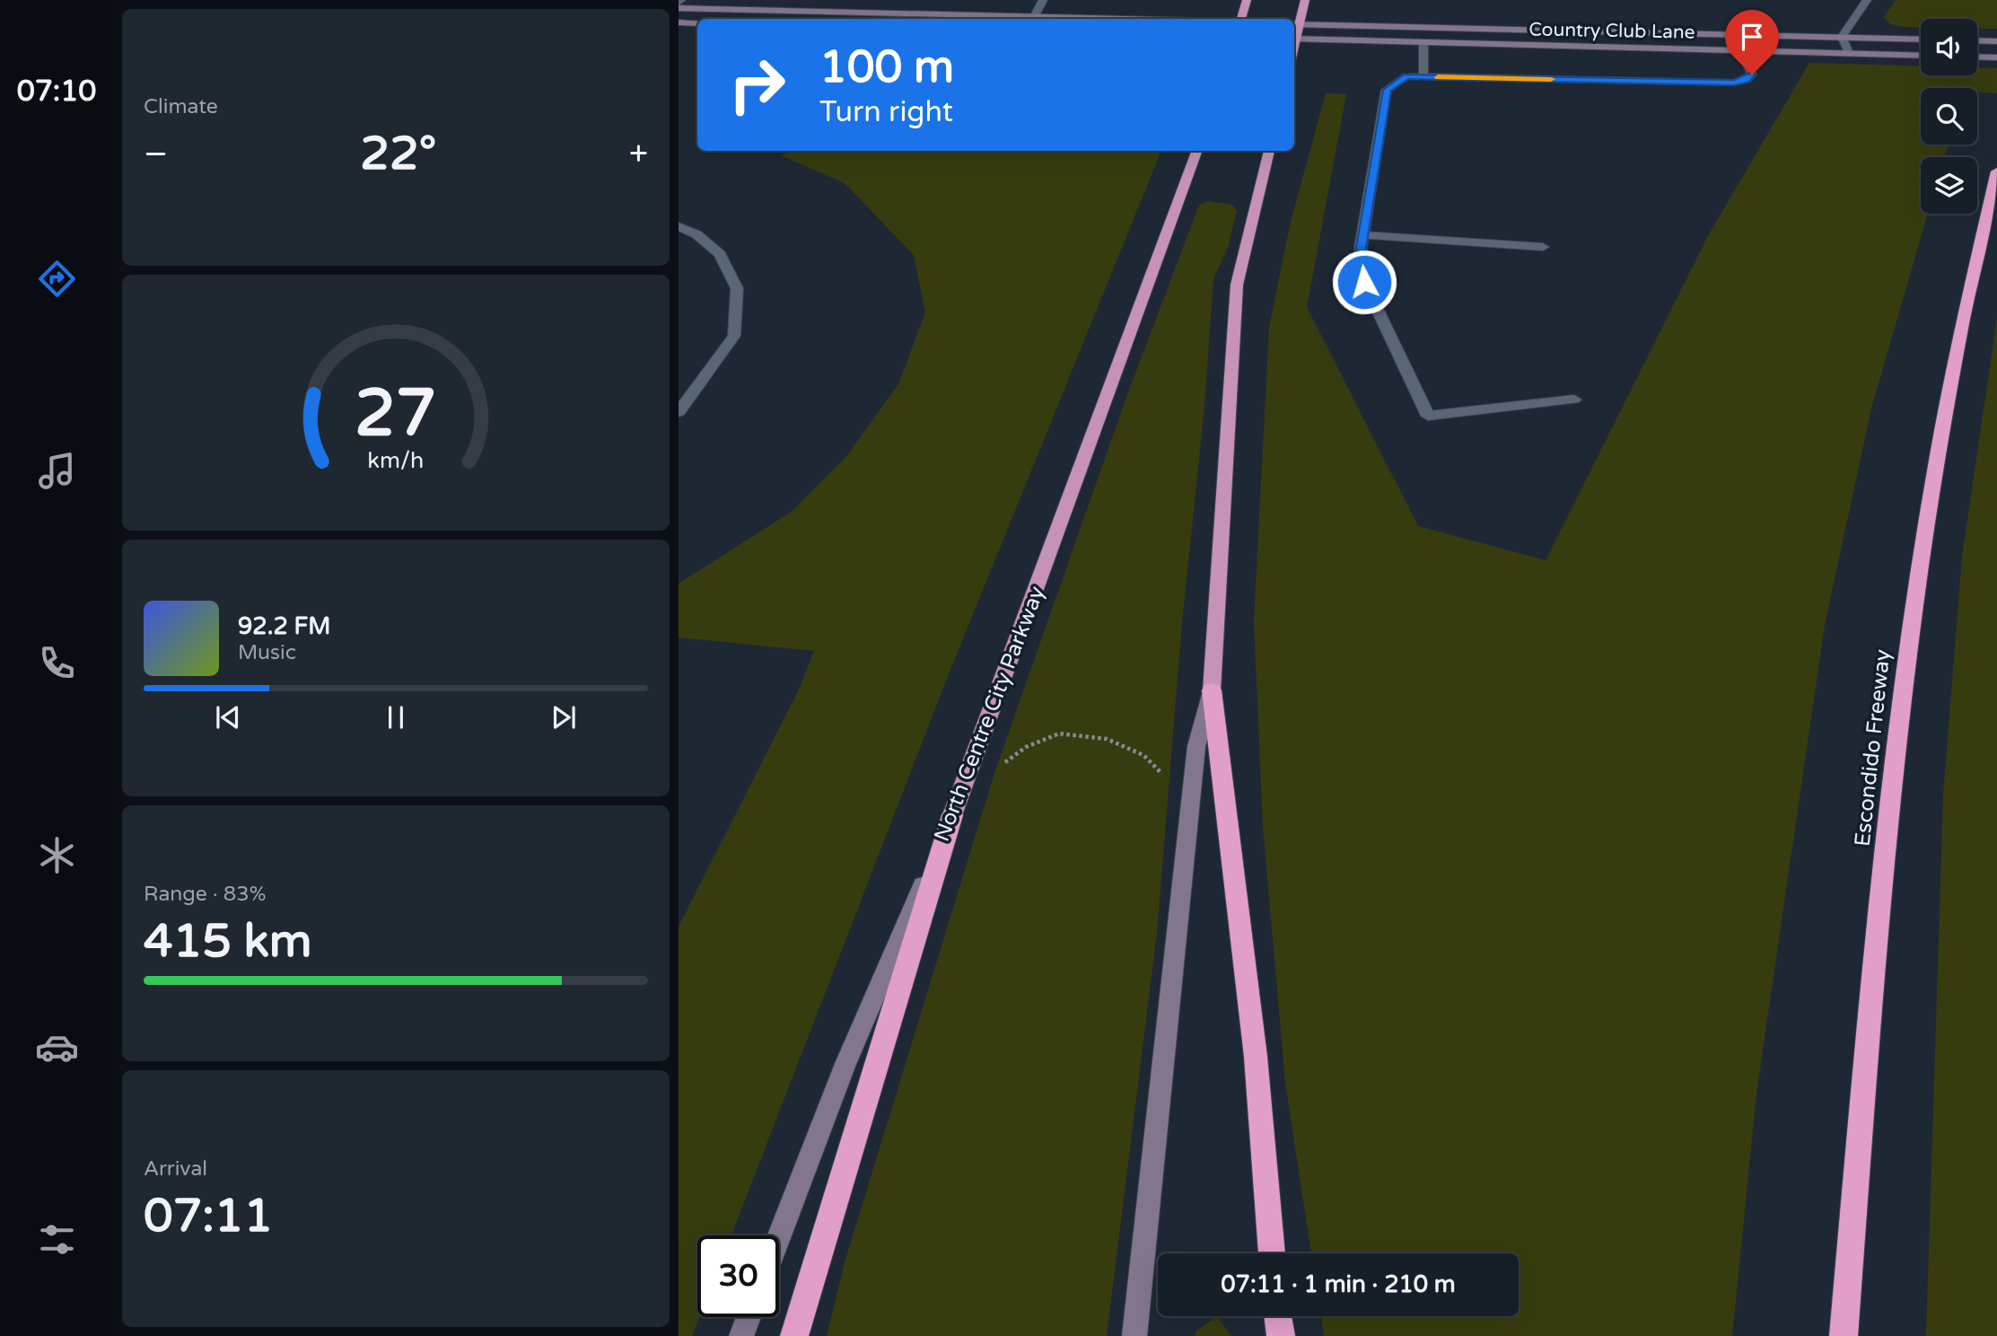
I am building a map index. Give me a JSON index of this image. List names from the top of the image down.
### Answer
{
  "streets": {
    "highway": ["North Centre City Parkway", "Escondido Freeway"],
    "main road": ["Country Club Lane"]
  },
  "page": {
    "tabs": "07:10",
    "tile": [
      "Climate",
      ["Range · 83%", "415 km"],
      ["Arrival", "07:11"]
    ],
    "turn": ["100 m", "Turn right"],
    "heat": ["−", "22°", "+"],
    "song": ["92.2 FM", "Music"],
    "limit": "30",
    "trip": "07:11 · 1 min · 210 m",
    "gauge": ["27", "km/h"]
  }
}
